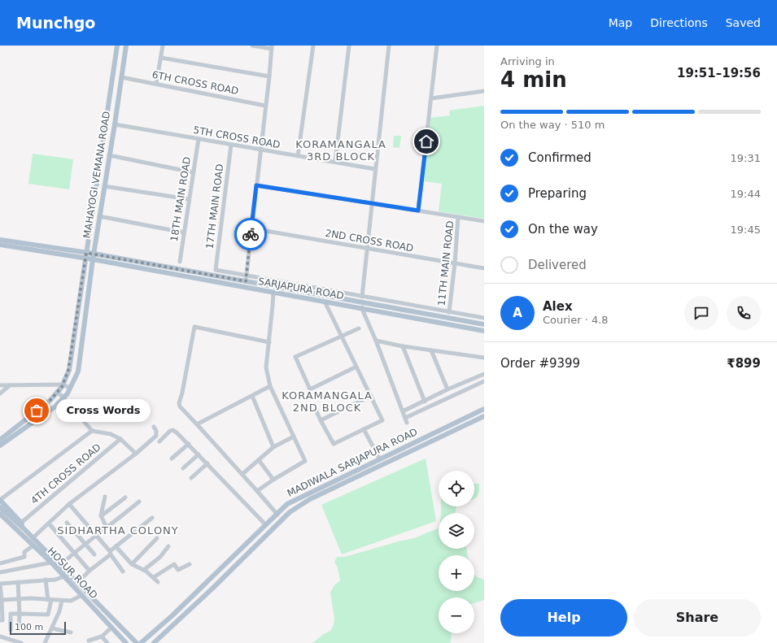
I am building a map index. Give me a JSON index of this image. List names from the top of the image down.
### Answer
{
  "streets": {
    "main road": [
      "MAHAYOGI VEMANA ROAD",
      "SARJAPURA ROAD",
      "MADIWALA SARJAPURA ROAD",
      "HOSUR ROAD"
    ],
    "street": [
      "6TH CROSS ROAD",
      "5TH CROSS ROAD",
      "18TH MAIN ROAD",
      "17TH MAIN ROAD",
      "2ND CROSS ROAD",
      "11TH MAIN ROAD",
      "4TH CROSS ROAD"
    ]
  },
  "crossings": [
    ["6TH CROSS ROAD", "MAHAYOGI VEMANA ROAD"],
    ["5TH CROSS ROAD", "MAHAYOGI VEMANA ROAD"],
    ["5TH CROSS ROAD", "18TH MAIN ROAD"],
    ["5TH CROSS ROAD", "17TH MAIN ROAD"],
    ["MAHAYOGI VEMANA ROAD", "SARJAPURA ROAD"],
    ["18TH MAIN ROAD", "SARJAPURA ROAD"],
    ["17TH MAIN ROAD", "SARJAPURA ROAD"],
    ["2ND CROSS ROAD", "11TH MAIN ROAD"],
    ["11TH MAIN ROAD", "SARJAPURA ROAD"]
  ],
  "districts": ["KORAMANGALA 3RD BLOCK", "KORAMANGALA 2ND BLOCK", "SIDHARTHA COLONY"],
  "places": ["Cross Words"],
  "scale_bar": "100 m",
  "page": {
    "header": "Munchgo",
    "nav": ["Map", "Directions", "Saved"],
    "heading": ["4 min", "Arriving in", "19:51–19:56"],
    "panel": [
      "Alex",
      "Courier · 4.8",
      "Order #9399",
      "₹899"
    ],
    "bar": "On the way · 510 m",
    "list": [
      ["Confirmed", "19:31"],
      ["Preparing", "19:44"],
      ["On the way", "19:45"],
      "Delivered"
    ],
    "round": "A",
    "bubble": "Cross Words",
    "map_buttons": ["+", "−"],
    "buttons": ["Help", "Share"],
    "scale": "100 m"
  }
}
